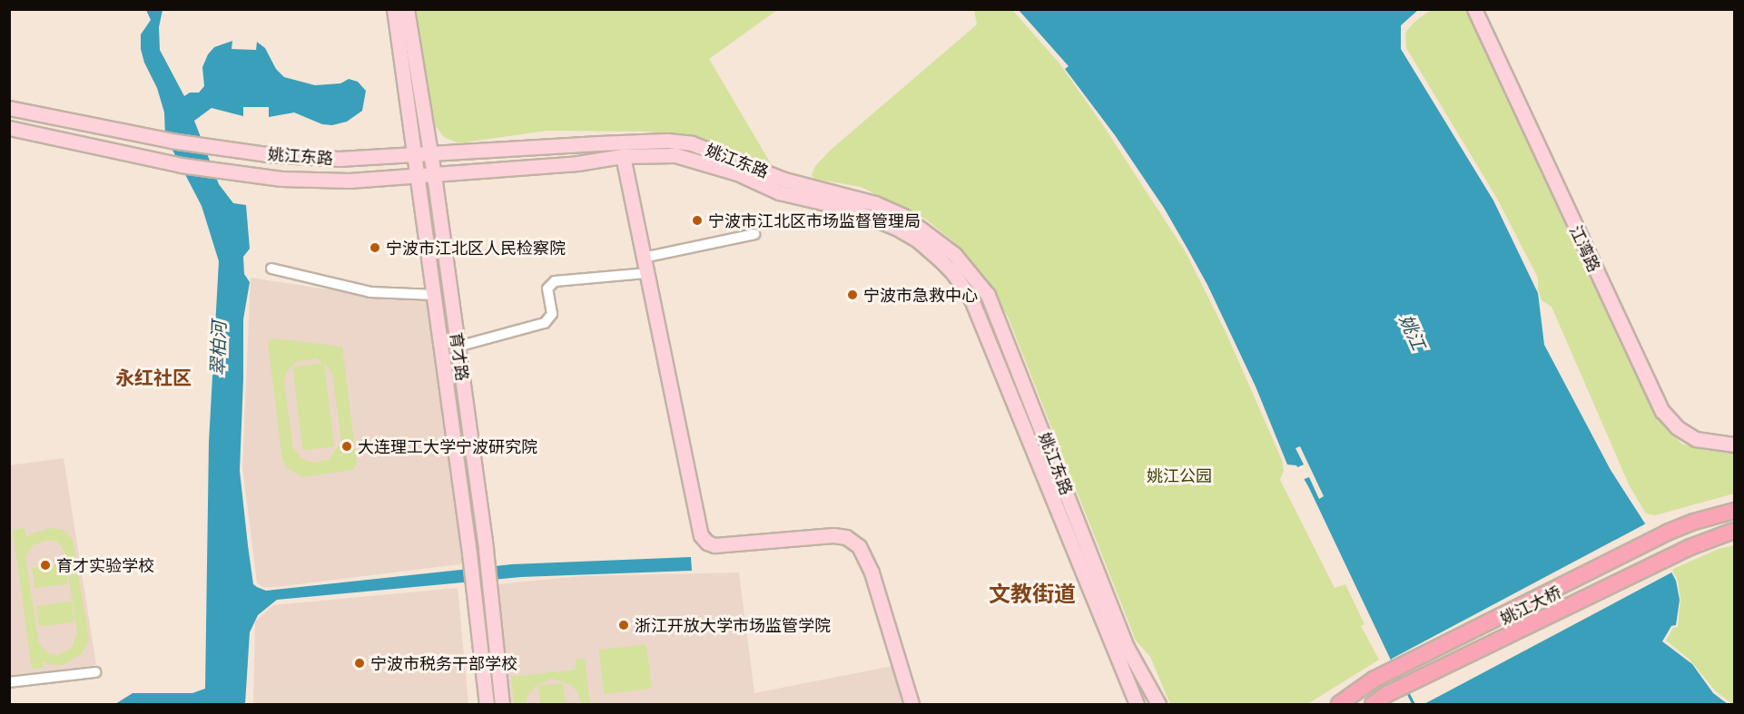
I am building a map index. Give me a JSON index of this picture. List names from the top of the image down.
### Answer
{
  "streets": {
    "main road": [
      "姚江东路",
      "江湾路",
      "育才路",
      "姚江大桥"
    ]
  },
  "crossings": [
    ["姚江东路", "育才路"]
  ],
  "districts": ["永红社区", "文教街道"],
  "water": ["姚江", "翠柏河"],
  "parks": ["姚江公园"],
  "places": [
    "宁波市江北区市场监督管理局",
    "宁波市江北区人民检察院",
    "宁波市急救中心",
    "大连理工大学宁波研究院",
    "育才实验学校",
    "浙江开放大学市场监管学院",
    "宁波市税务干部学校"
  ]
}
